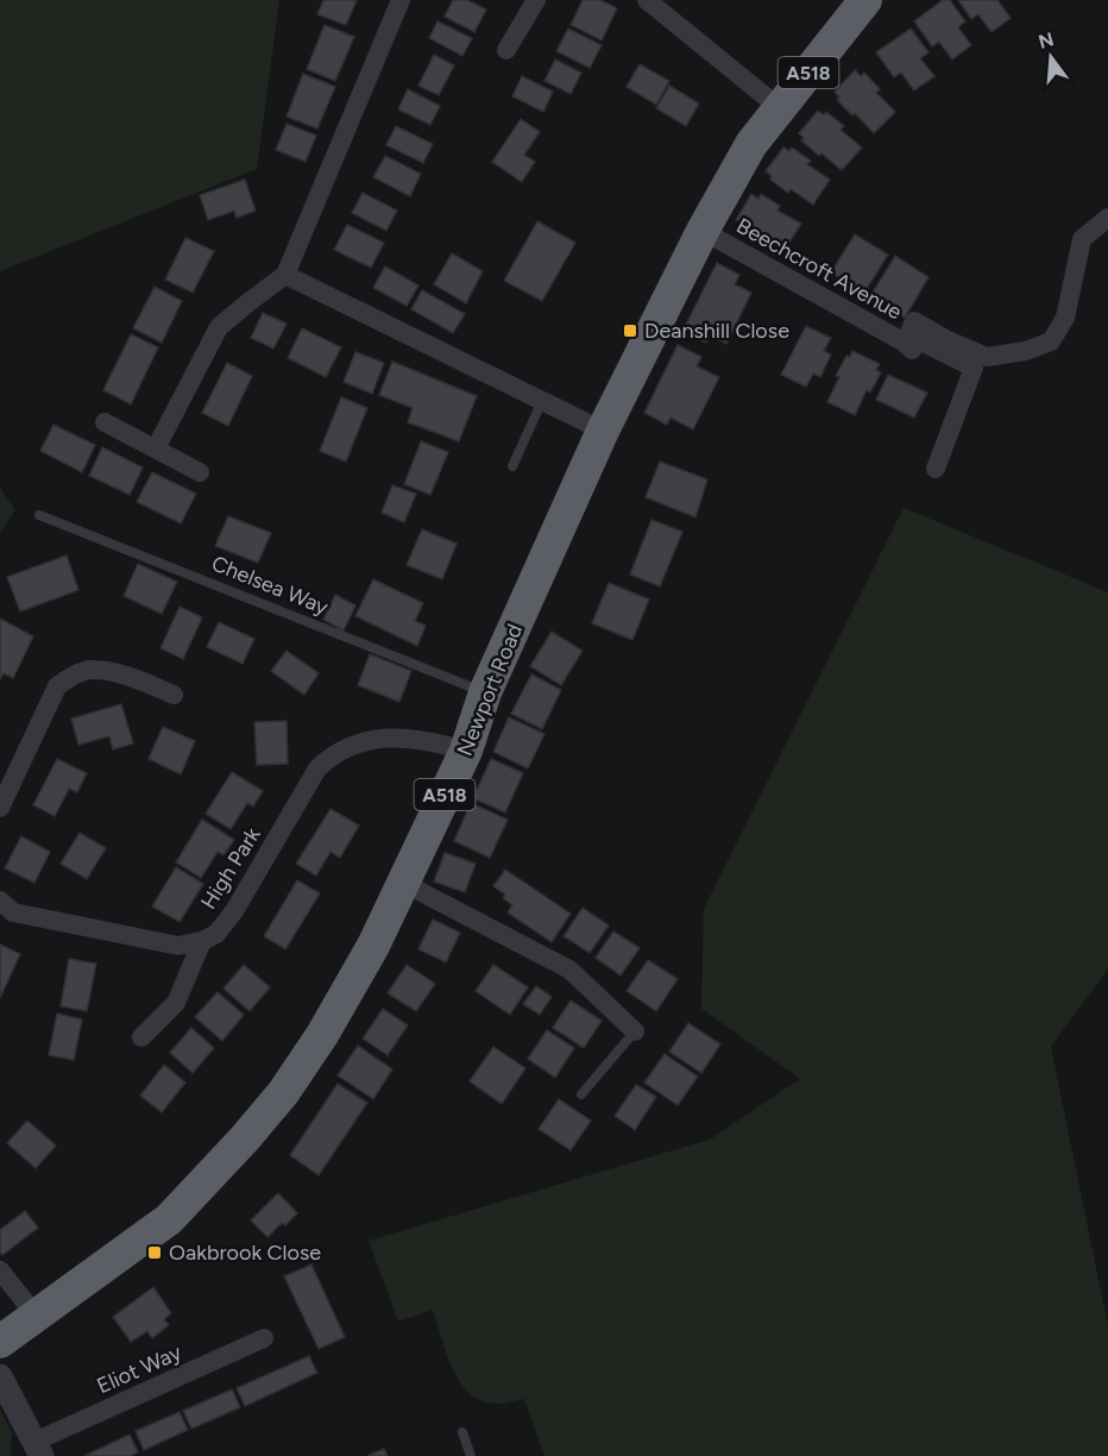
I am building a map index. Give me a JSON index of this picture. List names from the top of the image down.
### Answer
{
  "streets": {
    "highway": ["A518", "Newport Road"],
    "street": ["Beechcroft Avenue", "High Park", "Eliot Way"],
    "lane": ["Chelsea Way"]
  },
  "crossings": [
    ["Beechcroft Avenue", "Newport Road"],
    ["Chelsea Way", "Newport Road"],
    ["Newport Road", "High Park"]
  ],
  "places": {
    "transit": ["Deanshill Close", "Oakbrook Close"]
  },
  "north": "top"
}
